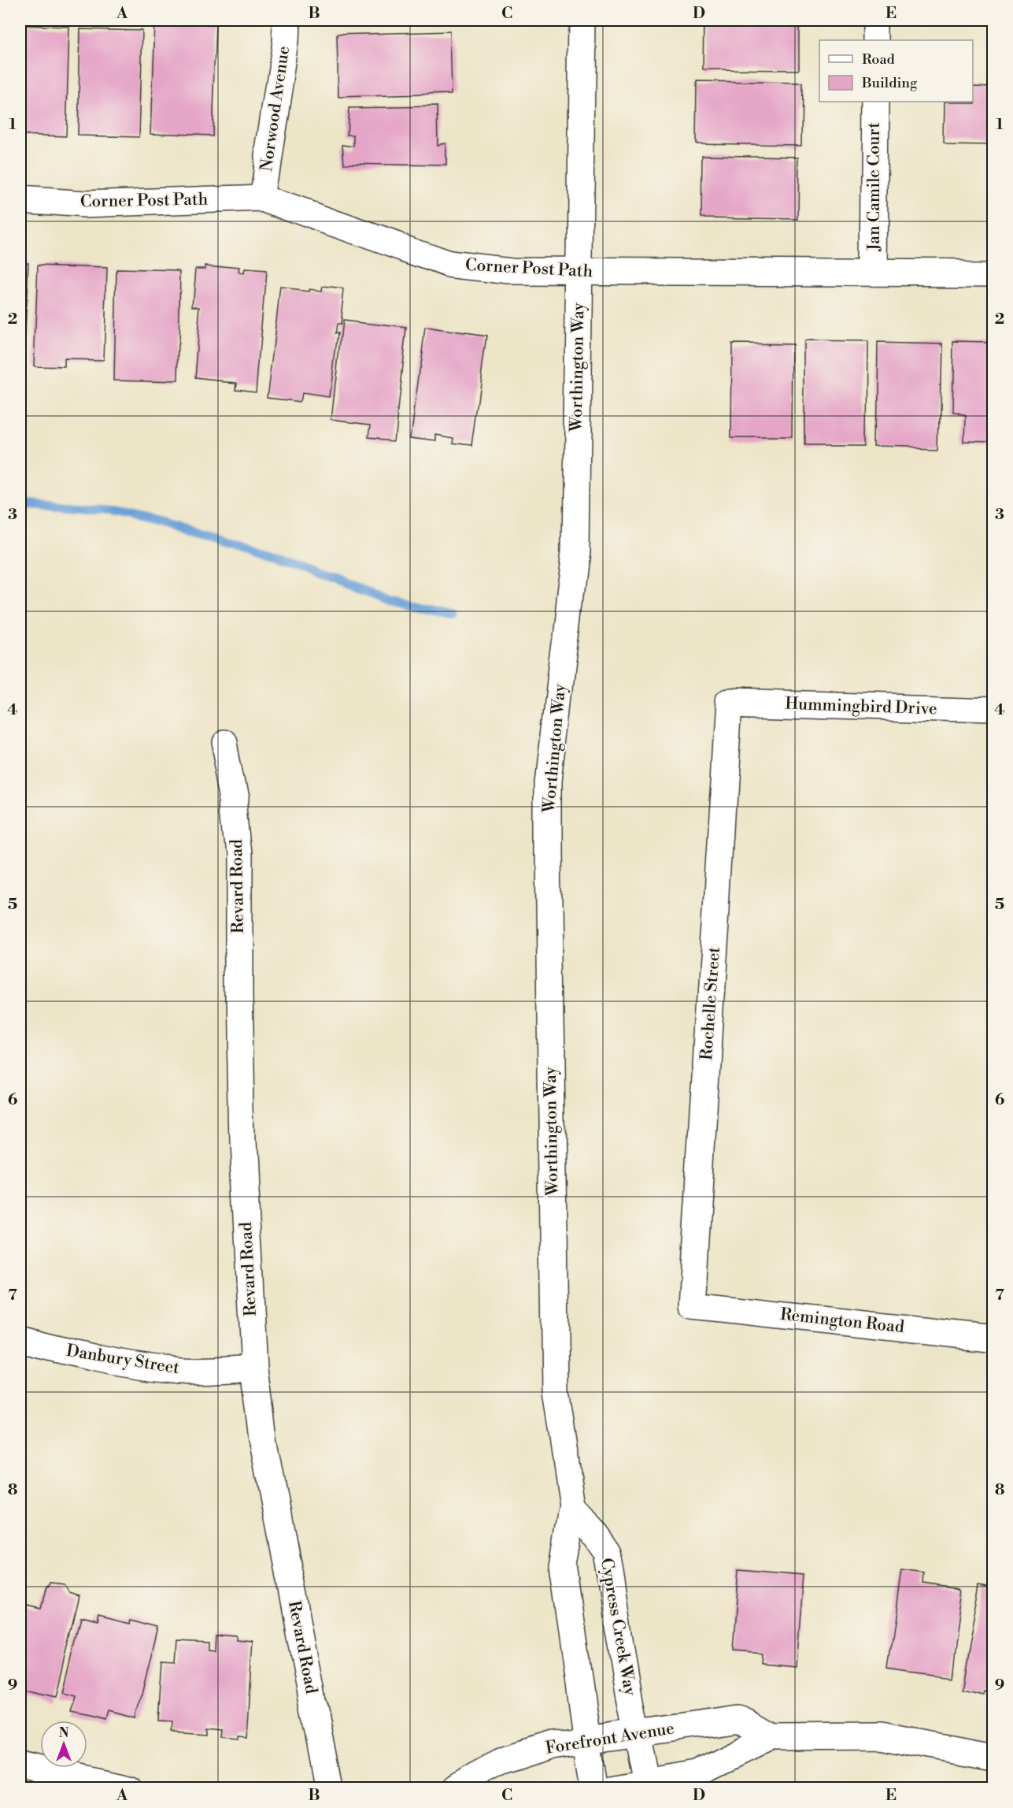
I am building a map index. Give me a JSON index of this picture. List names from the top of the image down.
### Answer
{
  "streets": {
    "street": [
      "Norwood Avenue",
      "Jan Camile Court",
      "Corner Post Path",
      "Worthington Way",
      "Hummingbird Drive",
      "Revard Road",
      "Rochelle Street",
      "Remington Road",
      "Danbury Street",
      "Cypress Creek Way",
      "Forefront Avenue"
    ]
  },
  "crossings": [
    ["Norwood Avenue", "Corner Post Path"],
    ["Jan Camile Court", "Corner Post Path"],
    ["Corner Post Path", "Worthington Way"],
    ["Worthington Way", "Cypress Creek Way"],
    ["Hummingbird Drive", "Rochelle Street"],
    ["Revard Road", "Danbury Street"],
    ["Rochelle Street", "Remington Road"],
    ["Cypress Creek Way", "Forefront Avenue"]
  ],
  "legend": ["Road", "Building"],
  "north": "top",
  "grid": {
    "columns": [
      "A",
      "B",
      "C",
      "D",
      "E"
    ],
    "rows": [
      "1",
      "2",
      "3",
      "4",
      "5",
      "6",
      "7",
      "8",
      "9"
    ]
  }
}
